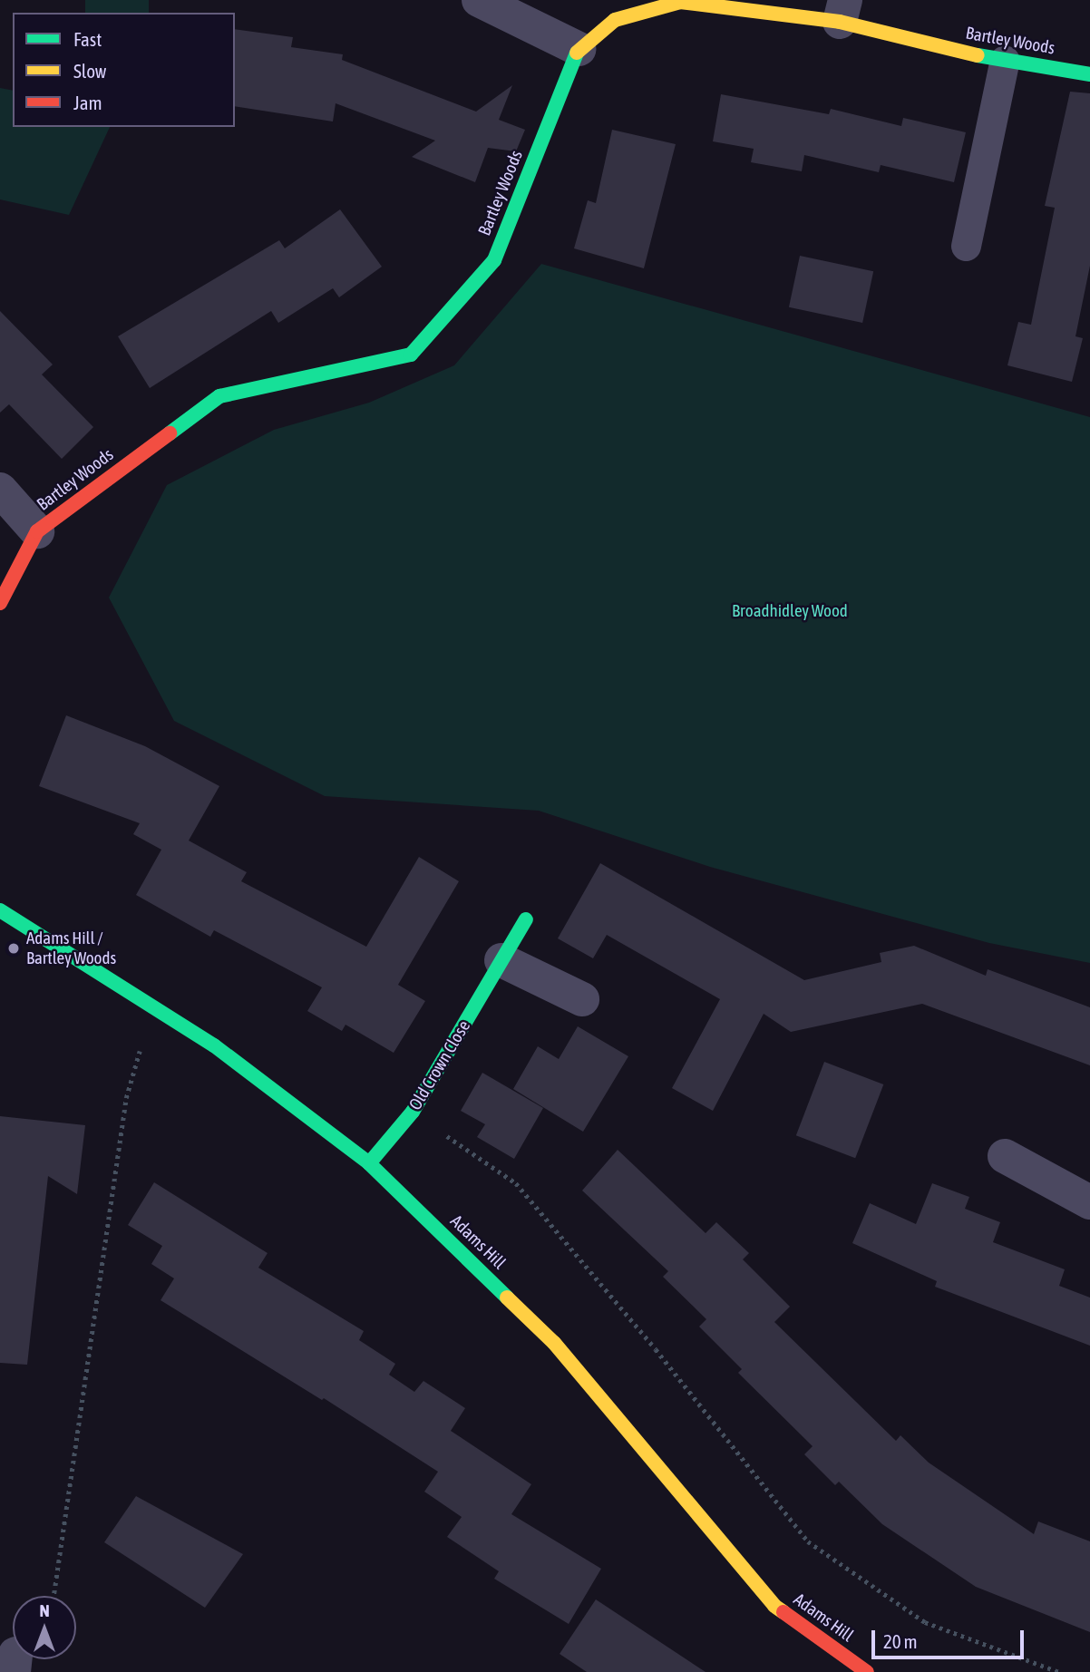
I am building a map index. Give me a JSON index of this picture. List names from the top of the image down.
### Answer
{
  "streets": {
    "street": ["Bartley Woods", "Old Crown Close", "Adams Hill"]
  },
  "crossings": [
    ["Old Crown Close", "Adams Hill"]
  ],
  "parks": ["Broadhidley Wood"],
  "places": ["Adams Hill / Bartley Woods"],
  "legend": ["Fast", "Slow", "Jam"],
  "scale_bar": "20 m",
  "north": "top"
}
